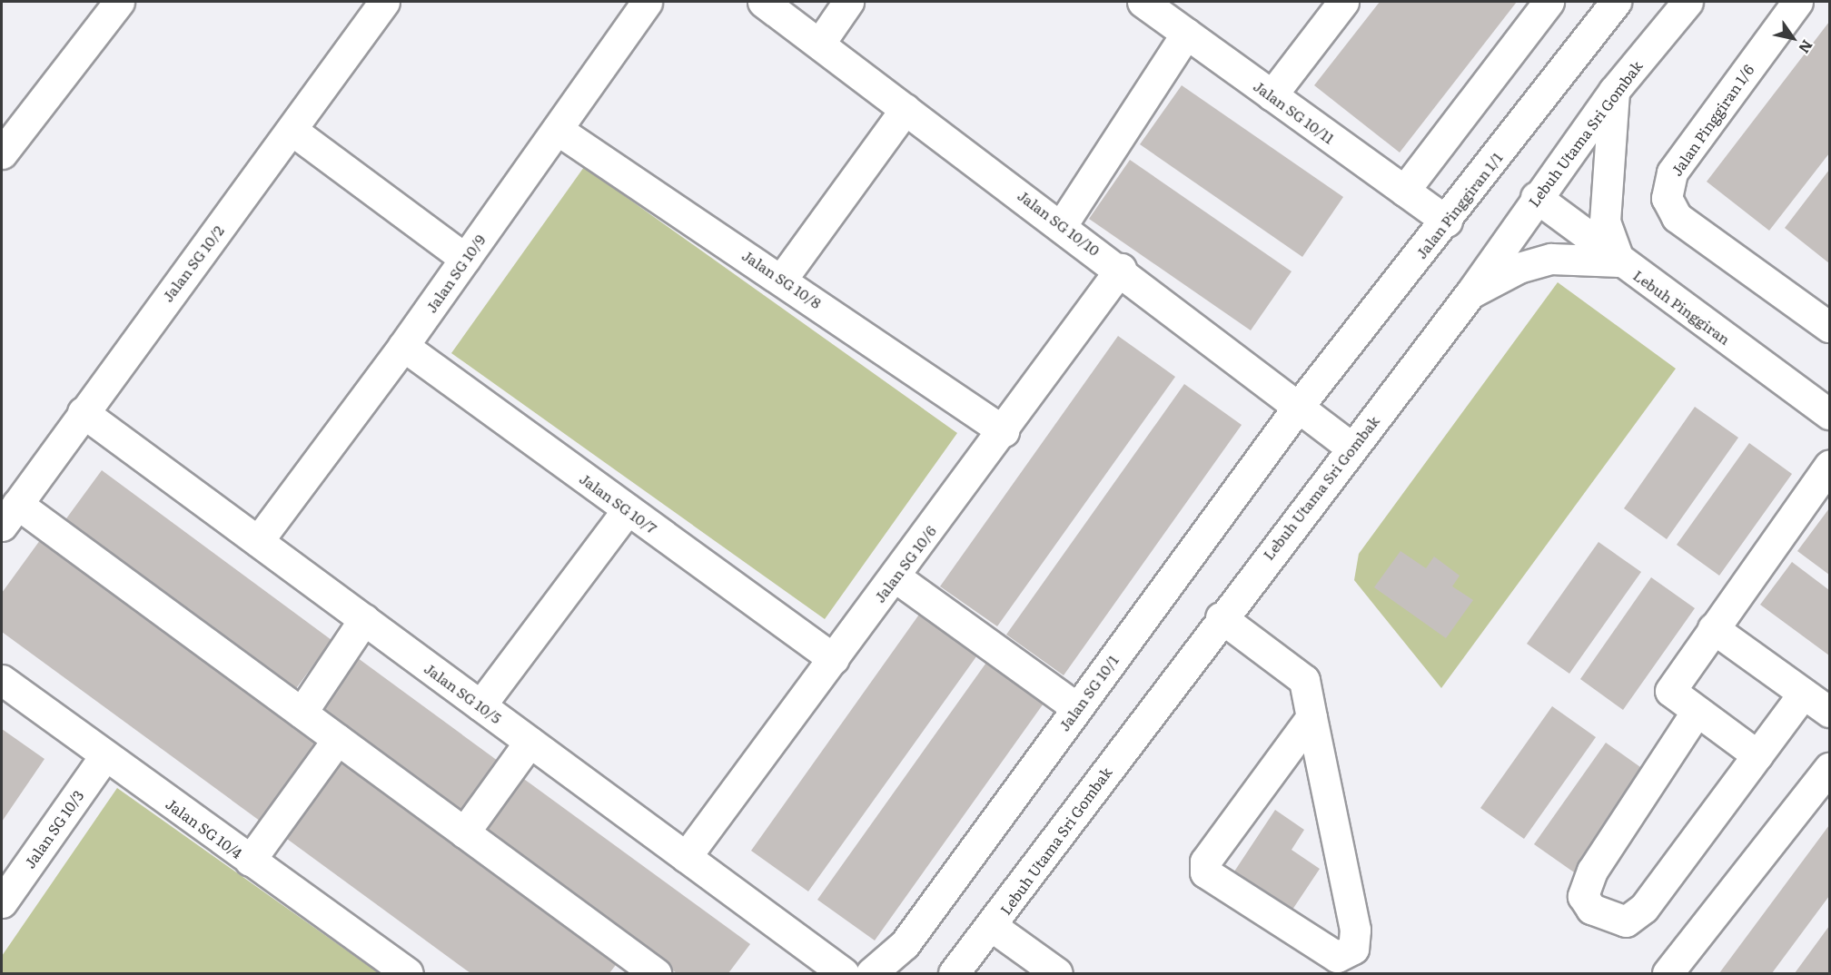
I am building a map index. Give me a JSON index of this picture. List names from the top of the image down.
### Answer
{
  "streets": {
    "street": [
      "Jalan SG 10/11",
      "Jalan Pinggiran 1/6",
      "Lebuh Utama Sri Gombak",
      "Jalan Pinggiran 1/1",
      "Jalan SG 10/10",
      "Jalan SG 10/2",
      "Jalan SG 10/9",
      "Jalan SG 10/8",
      "Lebuh Pinggiran",
      "Jalan SG 10/7",
      "Jalan SG 10/6",
      "Jalan SG 10/5",
      "Jalan SG 10/1",
      "Jalan SG 10/4",
      "Jalan SG 10/3"
    ]
  },
  "crossings": [
    ["Jalan SG 10/11", "Jalan Pinggiran 1/1"],
    ["Lebuh Utama Sri Gombak", "Jalan SG 10/10"],
    ["Lebuh Utama Sri Gombak", "Lebuh Pinggiran"],
    ["Jalan Pinggiran 1/1", "Jalan SG 10/10"],
    ["Jalan Pinggiran 1/1", "Jalan SG 10/1"],
    ["Jalan SG 10/10", "Jalan SG 10/6"],
    ["Jalan SG 10/10", "Jalan SG 10/1"],
    ["Jalan SG 10/2", "Jalan SG 10/5"],
    ["Jalan SG 10/9", "Jalan SG 10/8"],
    ["Jalan SG 10/9", "Jalan SG 10/7"],
    ["Jalan SG 10/9", "Jalan SG 10/5"],
    ["Jalan SG 10/8", "Jalan SG 10/6"],
    ["Jalan SG 10/7", "Jalan SG 10/6"],
    ["Jalan SG 10/6", "Jalan SG 10/5"],
    ["Jalan SG 10/4", "Jalan SG 10/3"]
  ],
  "north": "bottom right"
}
